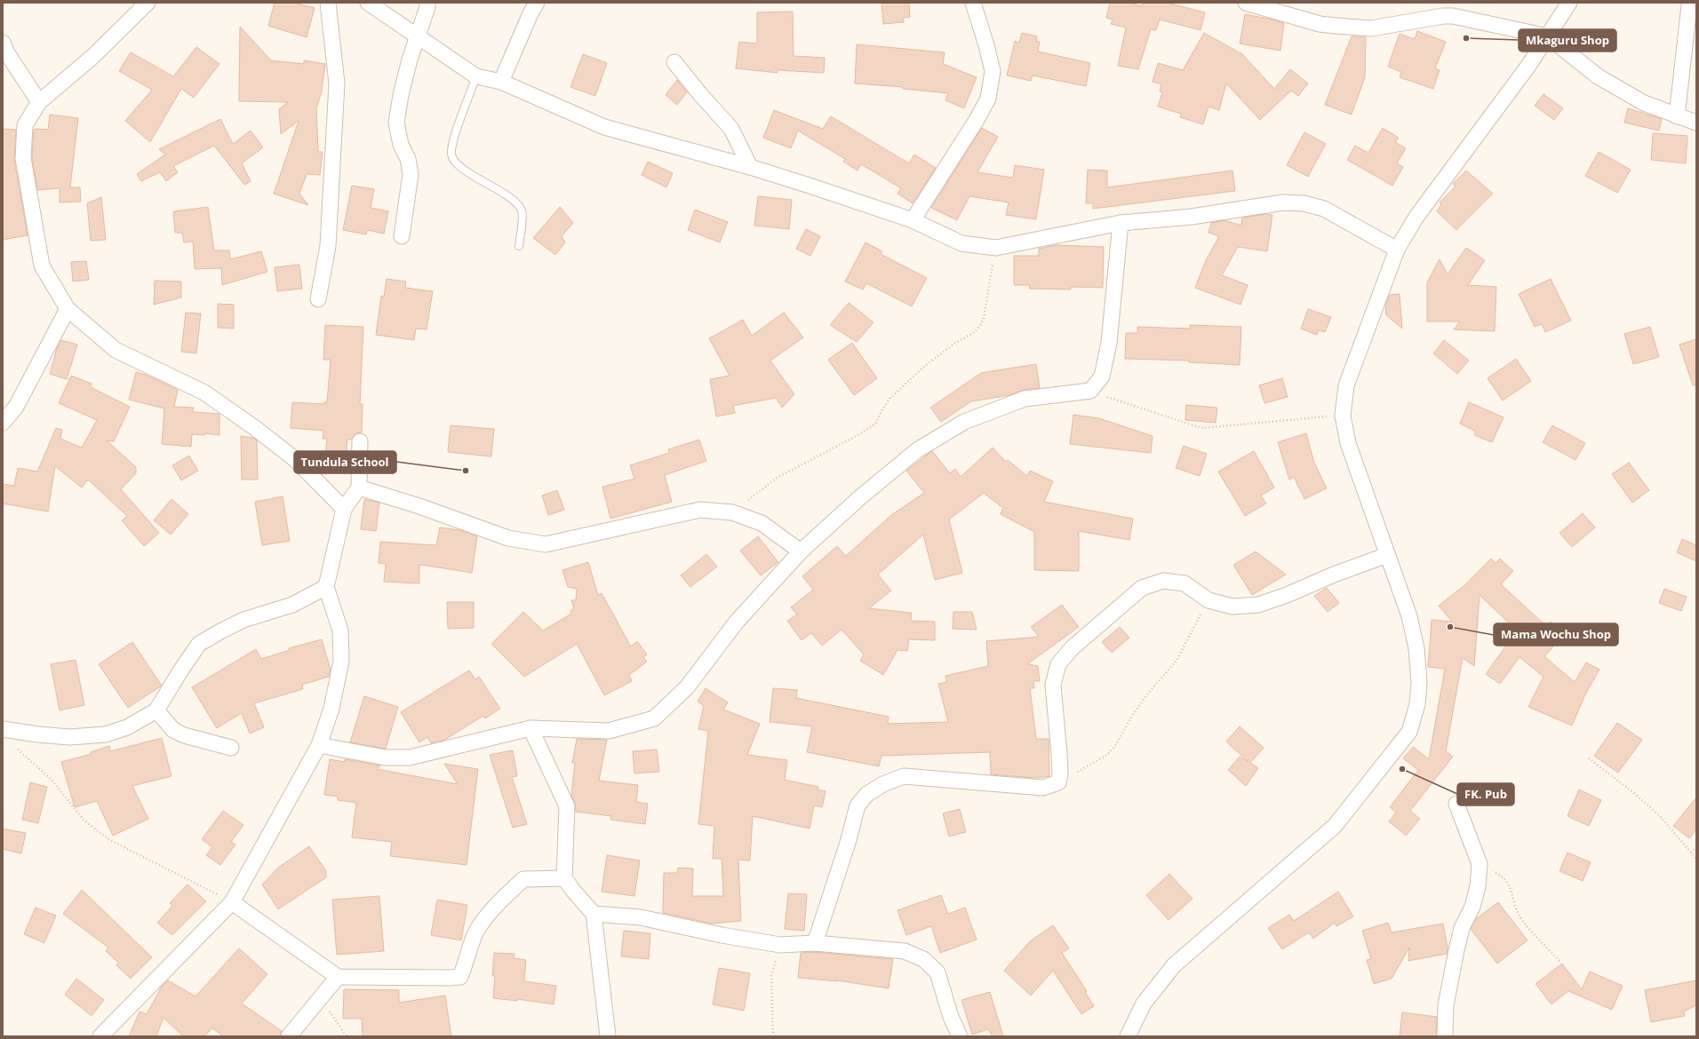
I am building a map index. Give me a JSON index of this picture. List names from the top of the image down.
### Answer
{
  "places": [
    "Mkaguru Shop",
    "Tundula School",
    "Mama Wochu Shop",
    "FK. Pub"
  ]
}
